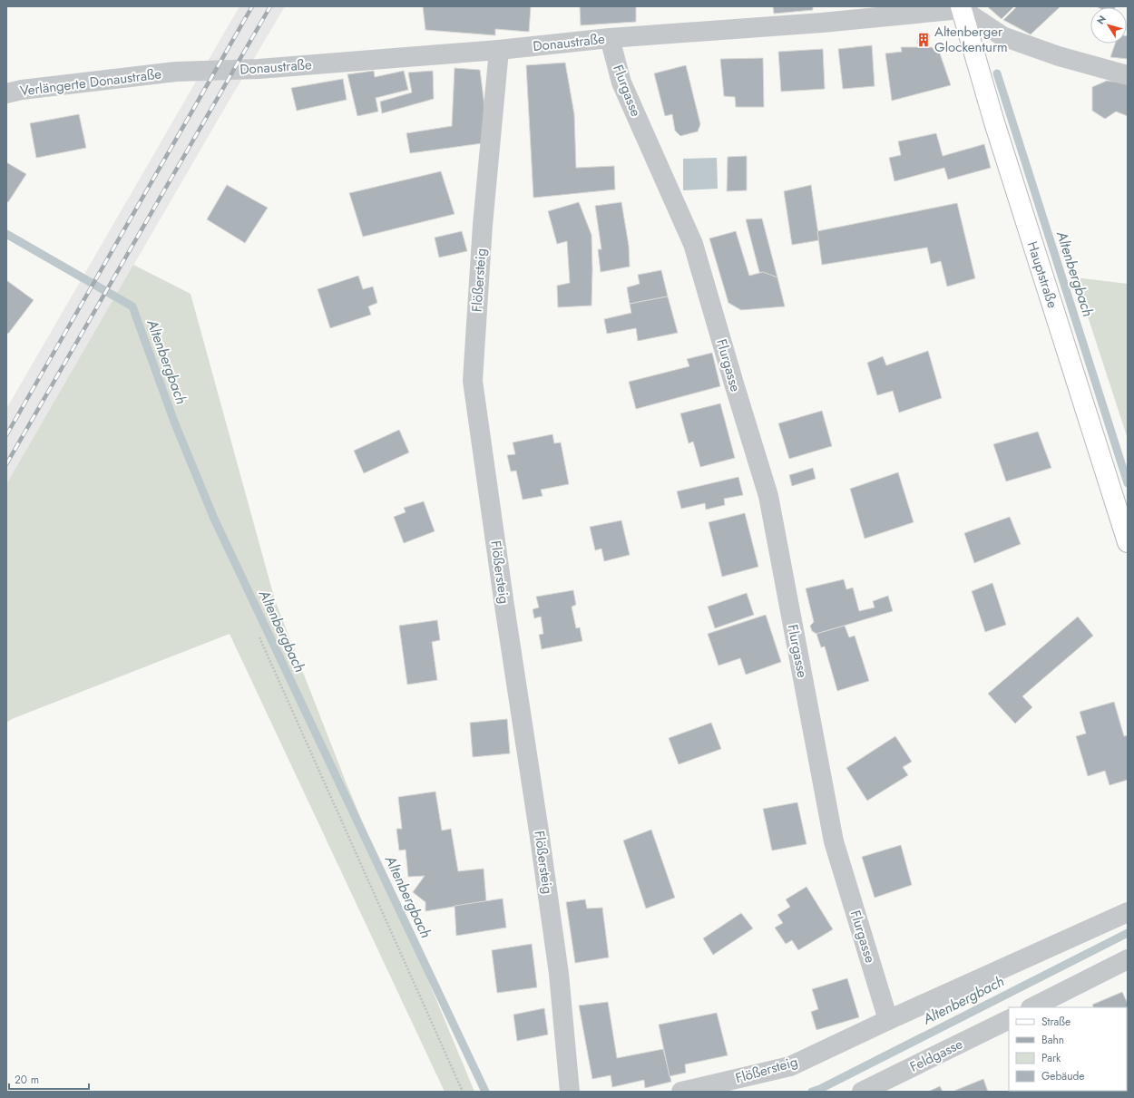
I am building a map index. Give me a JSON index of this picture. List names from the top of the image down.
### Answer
{
  "streets": {
    "main road": ["Hauptstraße"],
    "street": [
      "Donaustraße",
      "Verlängerte Donaustraße",
      "Flurgasse",
      "Flößersteig",
      "Feldgasse"
    ]
  },
  "crossings": [
    ["Donaustraße", "Verlängerte Donaustraße"],
    ["Donaustraße", "Flurgasse"],
    ["Donaustraße", "Hauptstraße"],
    ["Donaustraße", "Flößersteig"],
    ["Flurgasse", "Flößersteig"]
  ],
  "water": ["Altenbergbach"],
  "places": {
    "building": ["Altenberger Glockenturm"]
  },
  "legend": [
    "Straße",
    "Bahn",
    "Park",
    "Gebäude"
  ],
  "scale_bar": "20 m",
  "north": "top left"
}
